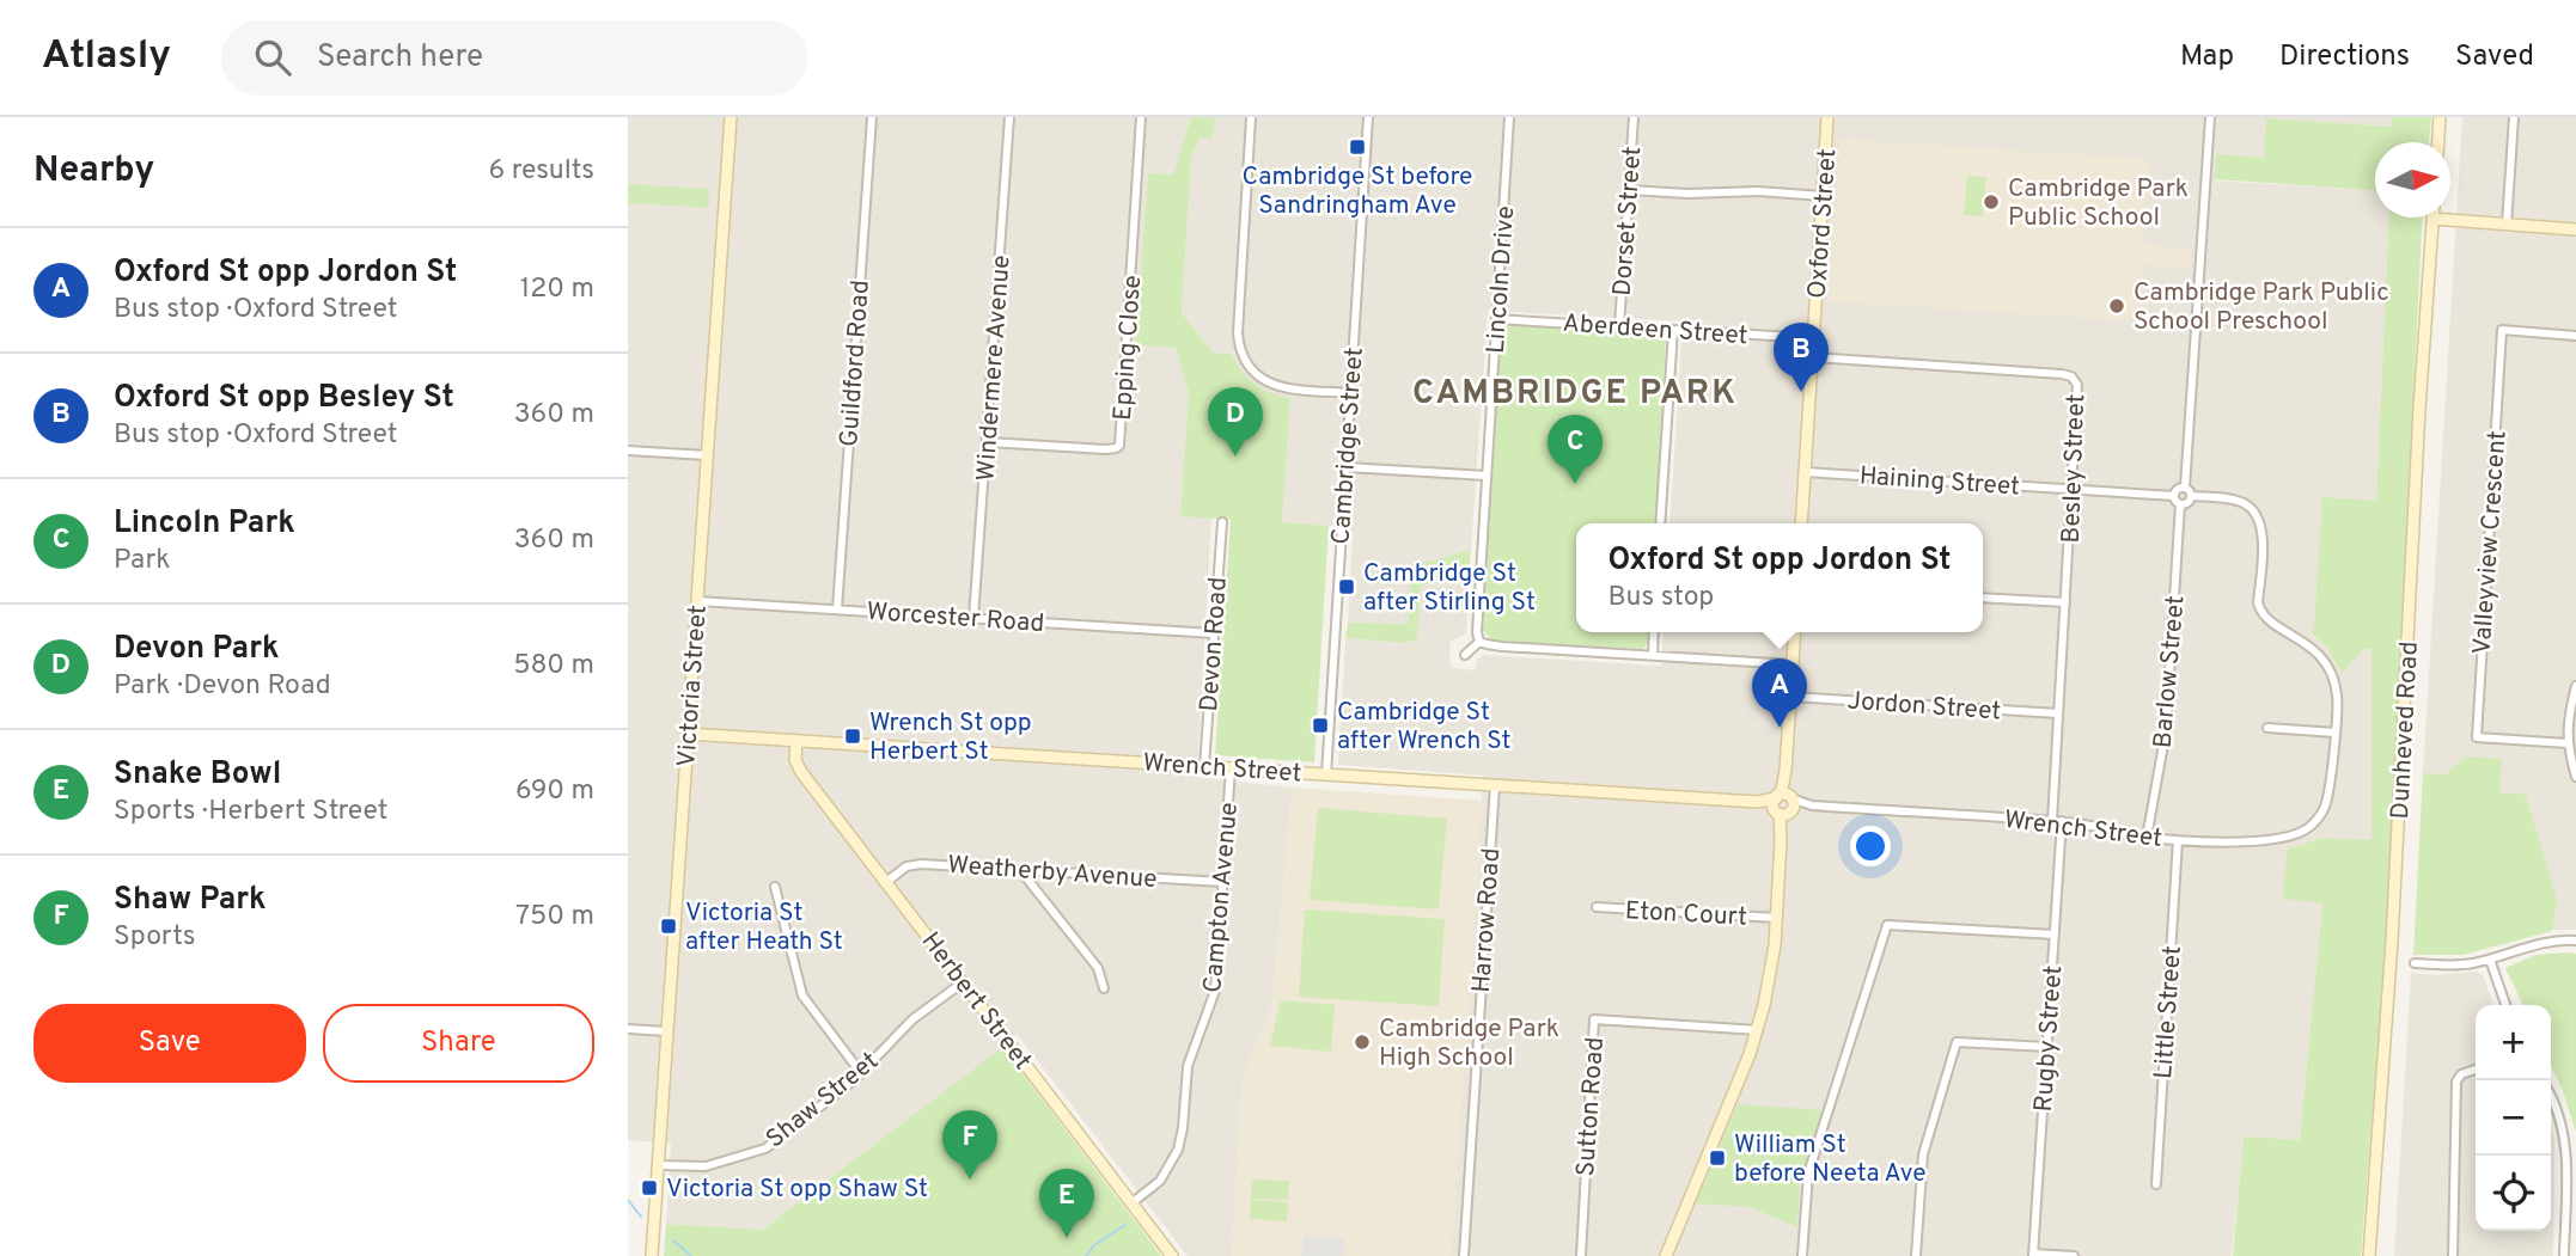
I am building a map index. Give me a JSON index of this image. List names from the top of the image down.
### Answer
{
  "streets": {
    "street": [
      "Dorset Street",
      "Oxford Street",
      "Lincoln Drive",
      "Aberdeen Street",
      "Epping Close",
      "Guildford Road",
      "Windermere Avenue",
      "Cambridge Street",
      "Besley Street",
      "Haining Street",
      "Valleyview Crescent",
      "Worcester Road",
      "Devon Road",
      "Barlow Street",
      "Victoria Street",
      "Jordon Street",
      "Dunheved Road",
      "Wrench Street",
      "Weatherby Avenue",
      "Campton Avenue",
      "Eton Court",
      "Harrow Road",
      "Herbert Street",
      "Little Street",
      "Rugby Street",
      "Shaw Street",
      "Sutton Road"
    ]
  },
  "crossings": [
    ["Dorset Street", "Aberdeen Street"],
    ["Oxford Street", "Aberdeen Street"],
    ["Oxford Street", "Besley Street"],
    ["Oxford Street", "Haining Street"],
    ["Lincoln Drive", "Aberdeen Street"],
    ["Epping Close", "Windermere Avenue"],
    ["Guildford Road", "Worcester Road"],
    ["Windermere Avenue", "Worcester Road"],
    ["Cambridge Street", "Wrench Street"],
    ["Besley Street", "Haining Street"],
    ["Besley Street", "Jordon Street"],
    ["Besley Street", "Wrench Street"],
    ["Besley Street", "Rugby Street"],
    ["Haining Street", "Barlow Street"],
    ["Worcester Road", "Devon Road"],
    ["Worcester Road", "Victoria Street"],
    ["Devon Road", "Wrench Street"],
    ["Barlow Street", "Wrench Street"],
    ["Victoria Street", "Wrench Street"],
    ["Victoria Street", "Shaw Street"],
    ["Wrench Street", "Campton Avenue"],
    ["Wrench Street", "Harrow Road"],
    ["Wrench Street", "Herbert Street"],
    ["Wrench Street", "Little Street"],
    ["Wrench Street", "Rugby Street"],
    ["Weatherby Avenue", "Campton Avenue"],
    ["Weatherby Avenue", "Herbert Street"],
    ["Campton Avenue", "Herbert Street"],
    ["Herbert Street", "Shaw Street"]
  ],
  "districts": ["CAMBRIDGE PARK"],
  "places": {
    "transit": [
      "Cambridge St before Sandringham Ave",
      "Cambridge St after Stirling St",
      "Cambridge St after Wrench St",
      "Wrench St opp Herbert St",
      "Victoria St after Heath St",
      "William St before Neeta Ave",
      "Victoria St opp Shaw St"
    ],
    "other": ["Cambridge Park Public School", "Cambridge Park Public School Preschool", "Cambridge Park High School"]
  },
  "north": "right",
  "page": {
    "header": "Atlasly",
    "search": "Search here",
    "nav": ["Map", "Directions", "Saved"],
    "heading": ["Nearby", "6 results"],
    "list": [
      {
        "mark": "A",
        "name": "Oxford St opp Jordon St",
        "note": "Bus stop · Oxford Street",
        "value": "120 m"
      },
      {
        "mark": "B",
        "name": "Oxford St opp Besley St",
        "note": "Bus stop · Oxford Street",
        "value": "360 m"
      },
      {
        "mark": "C",
        "name": "Lincoln Park",
        "note": "Park",
        "value": "360 m"
      },
      {
        "mark": "D",
        "name": "Devon Park",
        "note": "Park · Devon Road",
        "value": "580 m"
      },
      {
        "mark": "E",
        "name": "Snake Bowl",
        "note": "Sports · Herbert Street",
        "value": "690 m"
      },
      {
        "mark": "F",
        "name": "Shaw Park",
        "note": "Sports",
        "value": "750 m"
      }
    ],
    "pins": [
      "B",
      "D",
      "C",
      "A",
      "F",
      "E"
    ],
    "popup": ["Oxford St opp Jordon St", "Bus stop"],
    "buttons": ["Save", "Share"],
    "map_buttons": ["+", "−"]
  }
}
